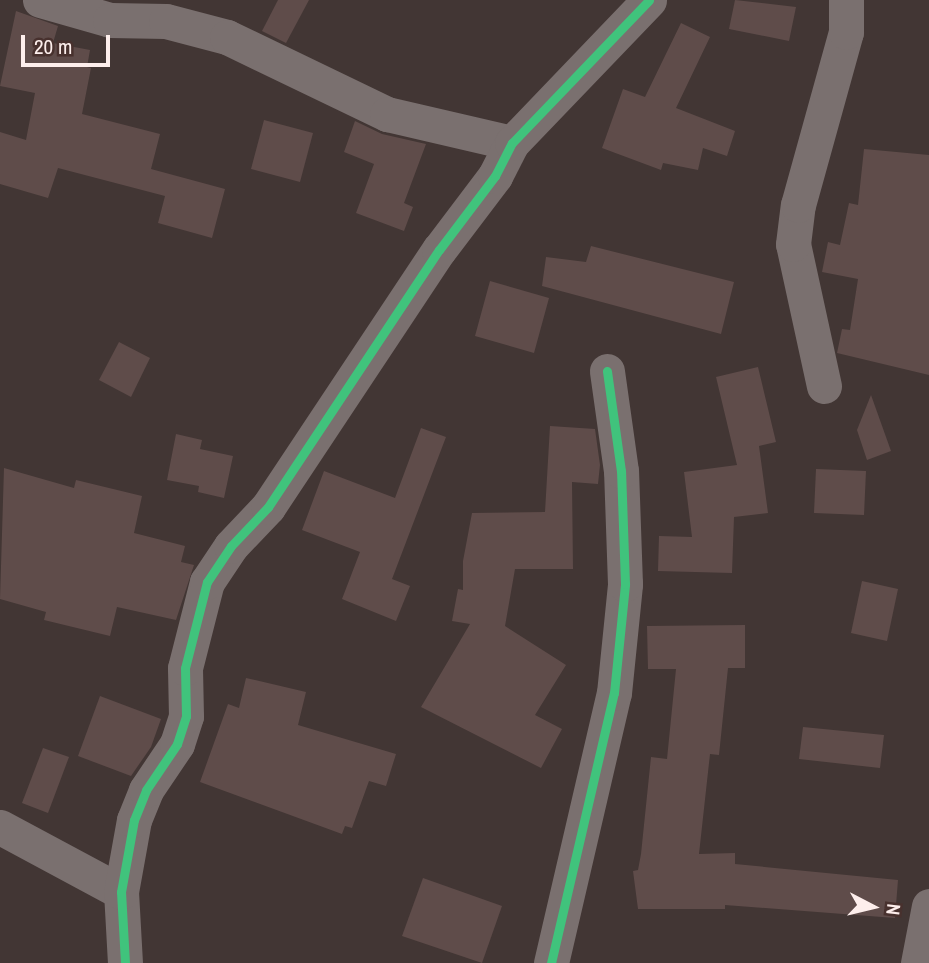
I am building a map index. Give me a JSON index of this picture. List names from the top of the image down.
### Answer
{
  "scale_bar": "20 m",
  "north": "right"
}
